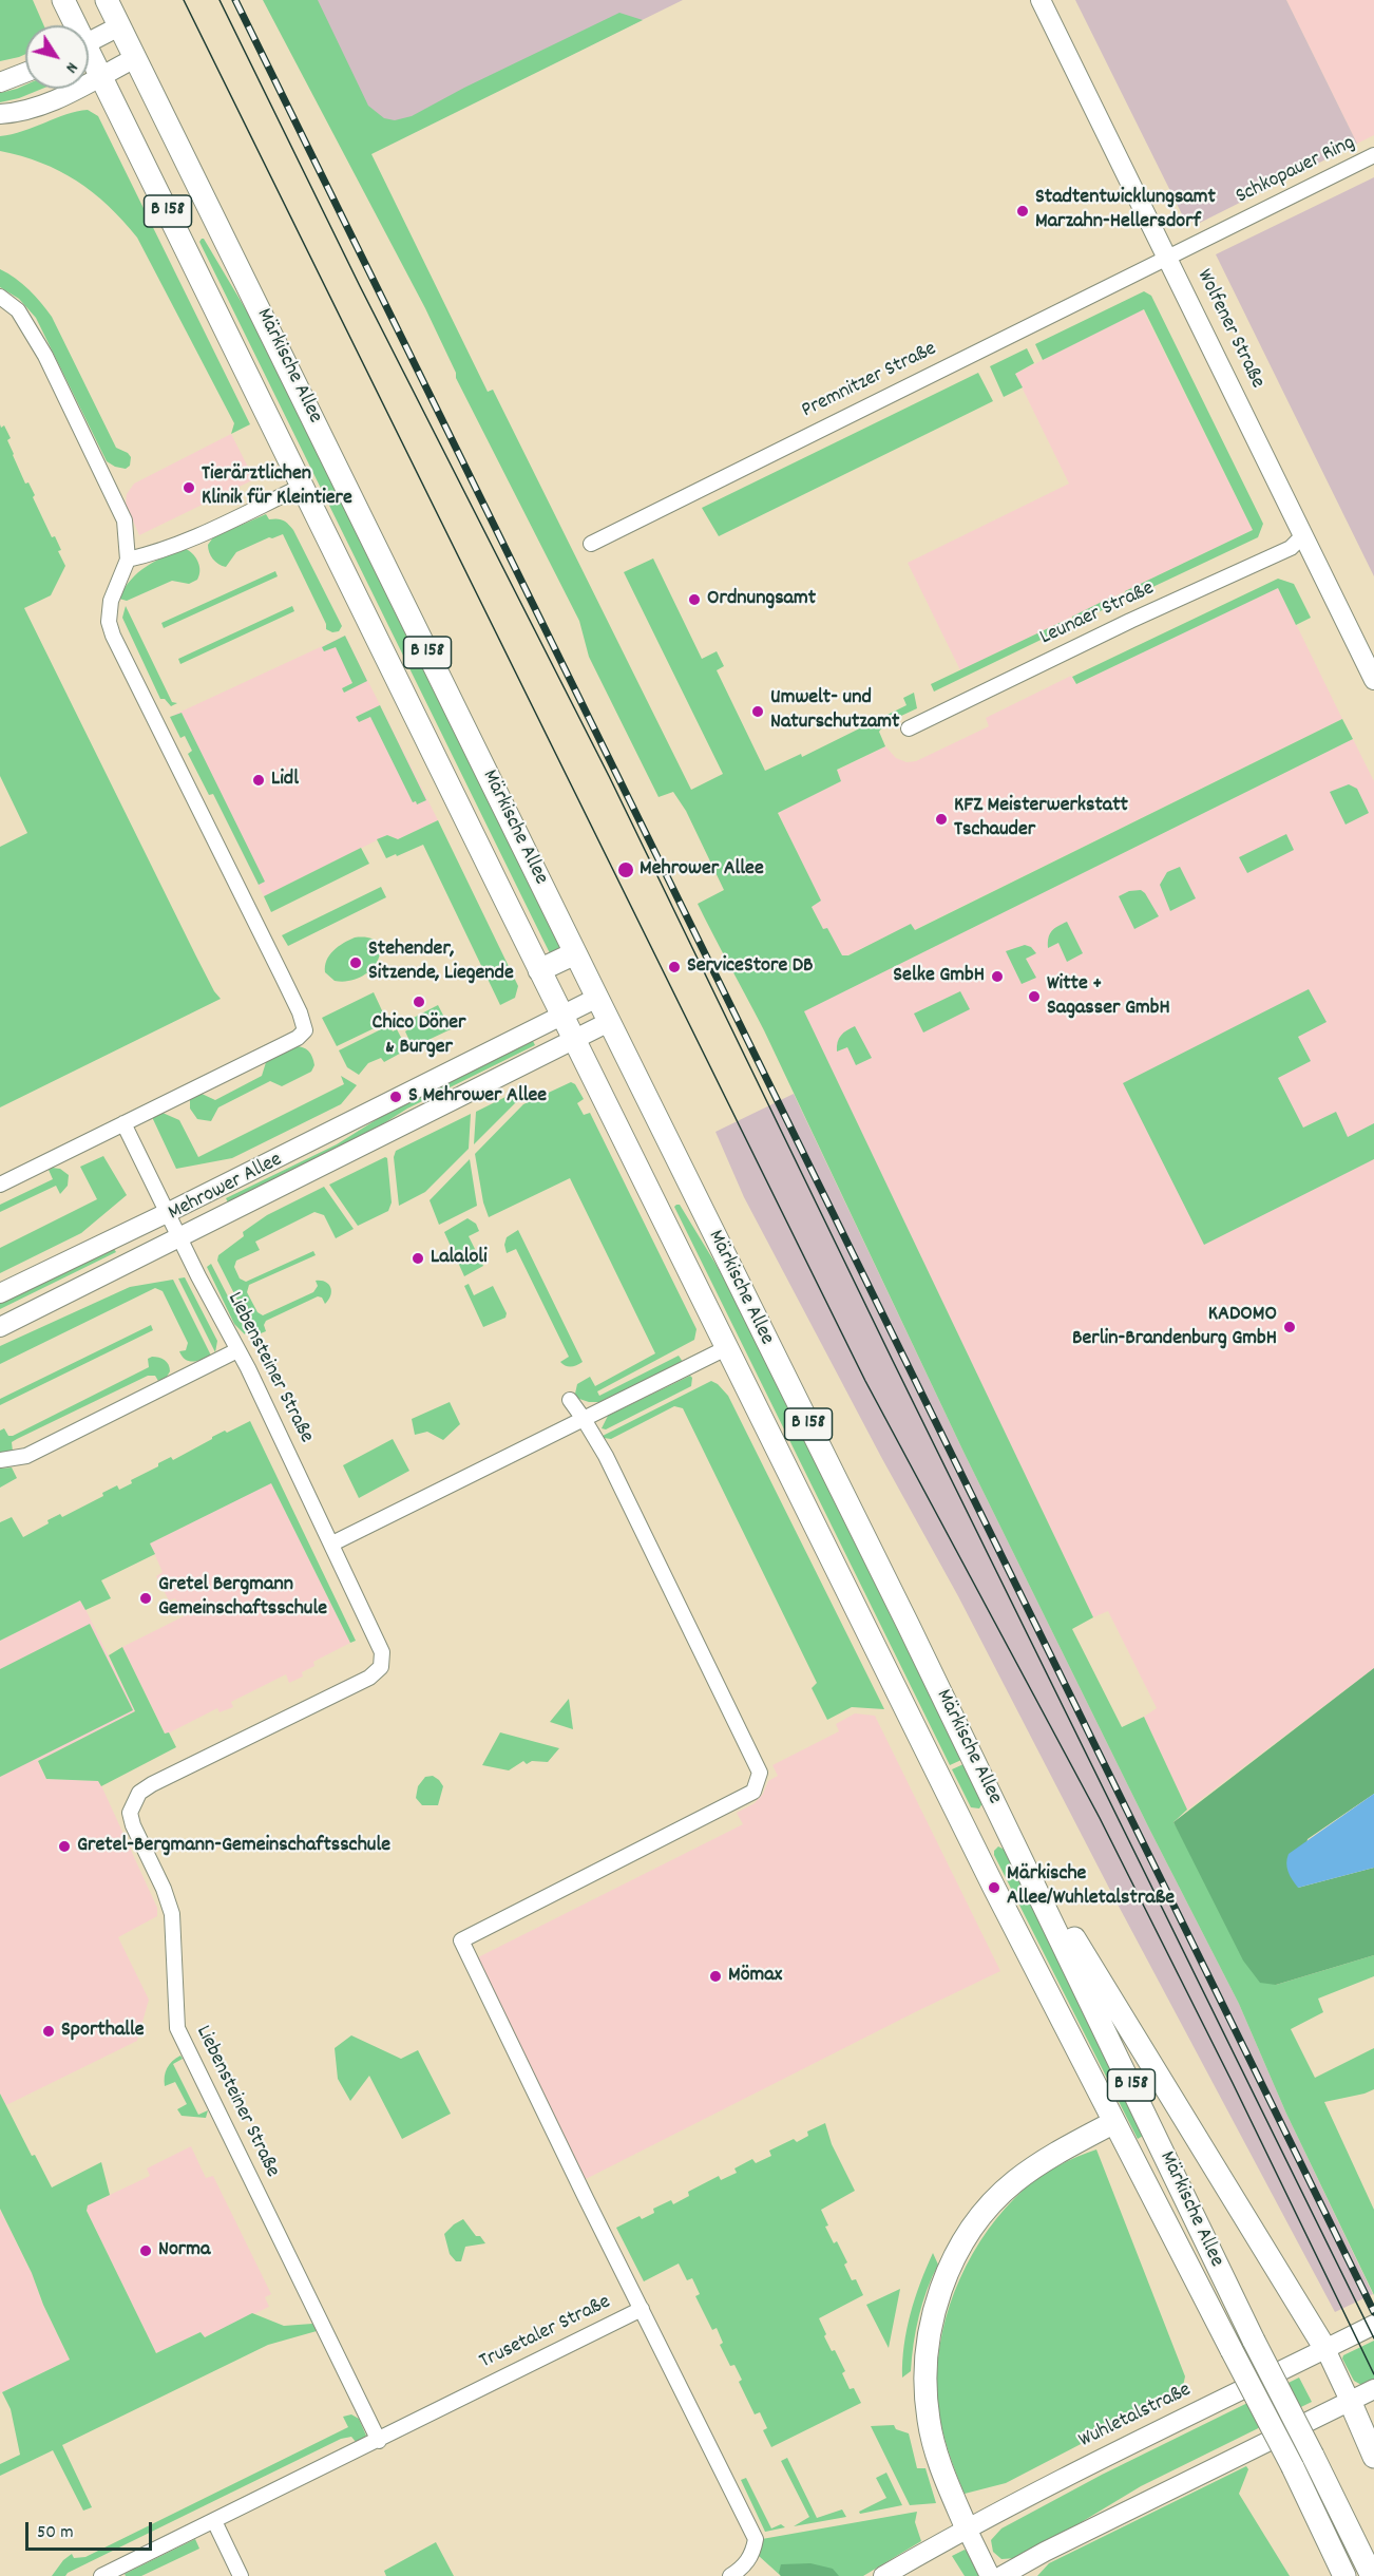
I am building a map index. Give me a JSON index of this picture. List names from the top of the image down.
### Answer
{
  "streets": {
    "main road": [
      "B 158",
      "Wolfener Straße",
      "Märkische Allee",
      "Mehrower Allee",
      "Wuhletalstraße"
    ],
    "street": [
      "Schkopauer Ring",
      "Premnitzer Straße",
      "Leunaer Straße",
      "Liebensteiner Straße",
      "Trusetaler Straße"
    ]
  },
  "crossings": [
    ["Schkopauer Ring", "Wolfener Straße"],
    ["Schkopauer Ring", "Premnitzer Straße"],
    ["Wolfener Straße", "Premnitzer Straße"],
    ["Wolfener Straße", "Leunaer Straße"],
    ["Märkische Allee", "Mehrower Allee"],
    ["Märkische Allee", "Trusetaler Straße"],
    ["Mehrower Allee", "Liebensteiner Straße"],
    ["Liebensteiner Straße", "Trusetaler Straße"]
  ],
  "places": [
    "Stadtentwicklungsamt Marzahn-Hellersdorf",
    "Tierärztlichen Klinik für Kleintiere",
    "Ordnungsamt",
    "Umwelt- und Naturschutzamt",
    "Lidl",
    "KFZ Meisterwerkstatt Tschauder",
    "Mehrower Allee",
    "Stehender, Sitzende, Liegende",
    "ServiceStore DB",
    "Selke GmbH",
    "Witte + Sagasser GmbH",
    "Chico Döner & Burger",
    "S Mehrower Allee",
    "Lalaloli",
    "KADOMO Berlin-Brandenburg GmbH",
    "Gretel Bergmann Gemeinschaftsschule",
    "Gretel-Bergmann-Gemeinschaftsschule",
    "Märkische Allee/Wuhletalstraße",
    "Mömax",
    "Sporthalle",
    "Norma"
  ],
  "scale_bar": "50 m",
  "north": "bottom right"
}
